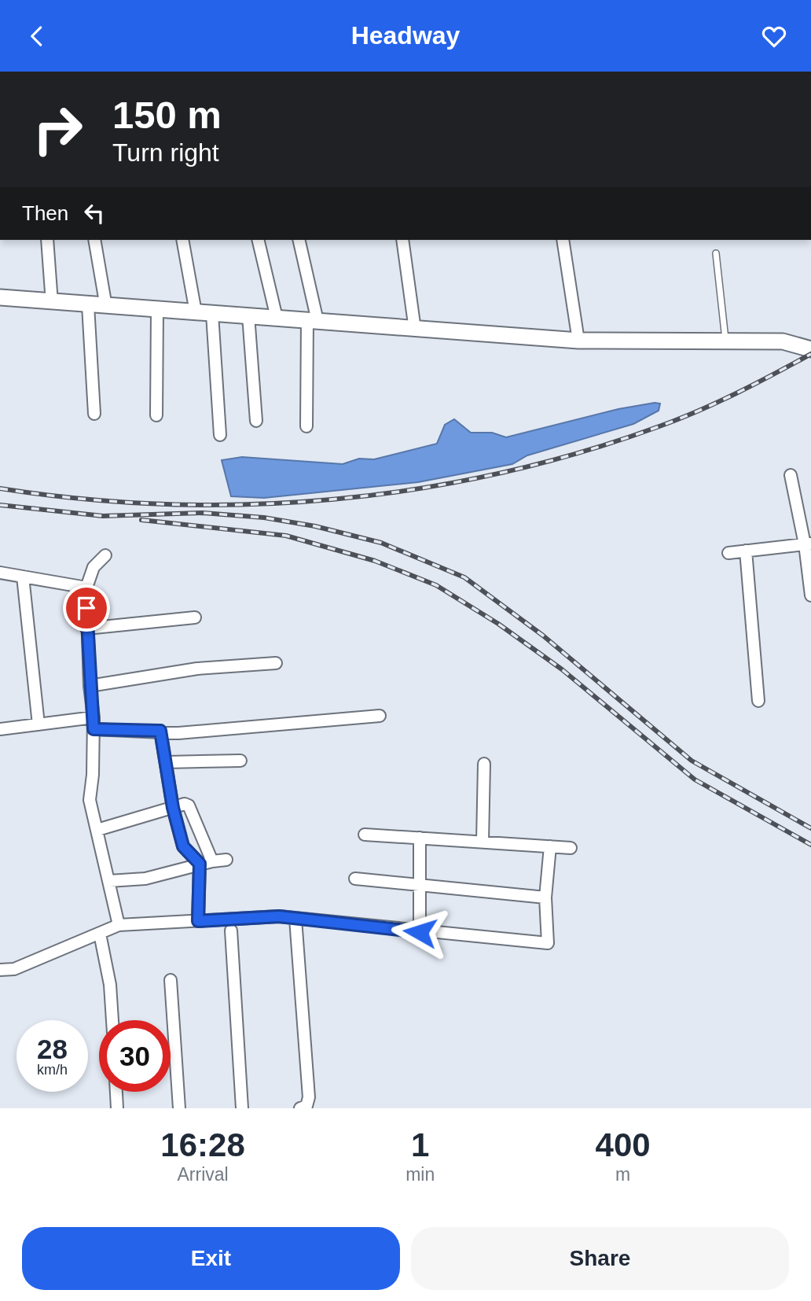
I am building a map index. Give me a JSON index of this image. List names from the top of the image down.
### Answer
{
  "page": {
    "header": "Headway",
    "turn": ["150 m", "Turn right"],
    "then": "Then",
    "speed": "28 km/h",
    "limit": "30",
    "eta": [
      "16:28",
      "Arrival",
      "1",
      "min",
      "400",
      "m"
    ],
    "buttons": ["Exit", "Share"]
  }
}
